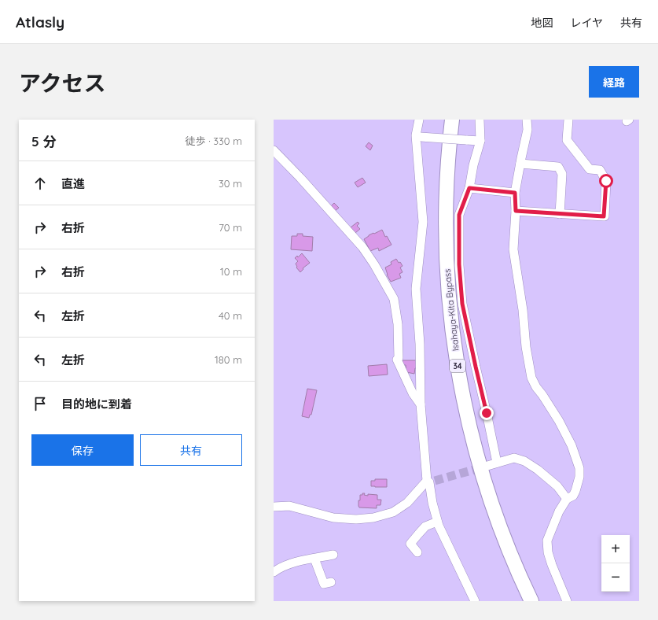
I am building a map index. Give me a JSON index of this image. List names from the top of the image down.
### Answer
{
  "streets": {
    "highway": ["Isahaya-Kita Bypass", "34"]
  },
  "page": {
    "header": "Atlasly",
    "nav": ["地図", "レイヤ", "共有"],
    "title": "アクセス",
    "buttons": [
      "経路",
      ["保存", "共有"]
    ],
    "heading": ["5 分", "徒歩 · 330 m"],
    "list": [
      ["直進", "30 m"],
      ["右折", "70 m"],
      ["右折", "10 m"],
      ["左折", "40 m"],
      ["左折", "180 m"],
      "目的地に到着"
    ],
    "map_buttons": ["+", "−"]
  }
}
